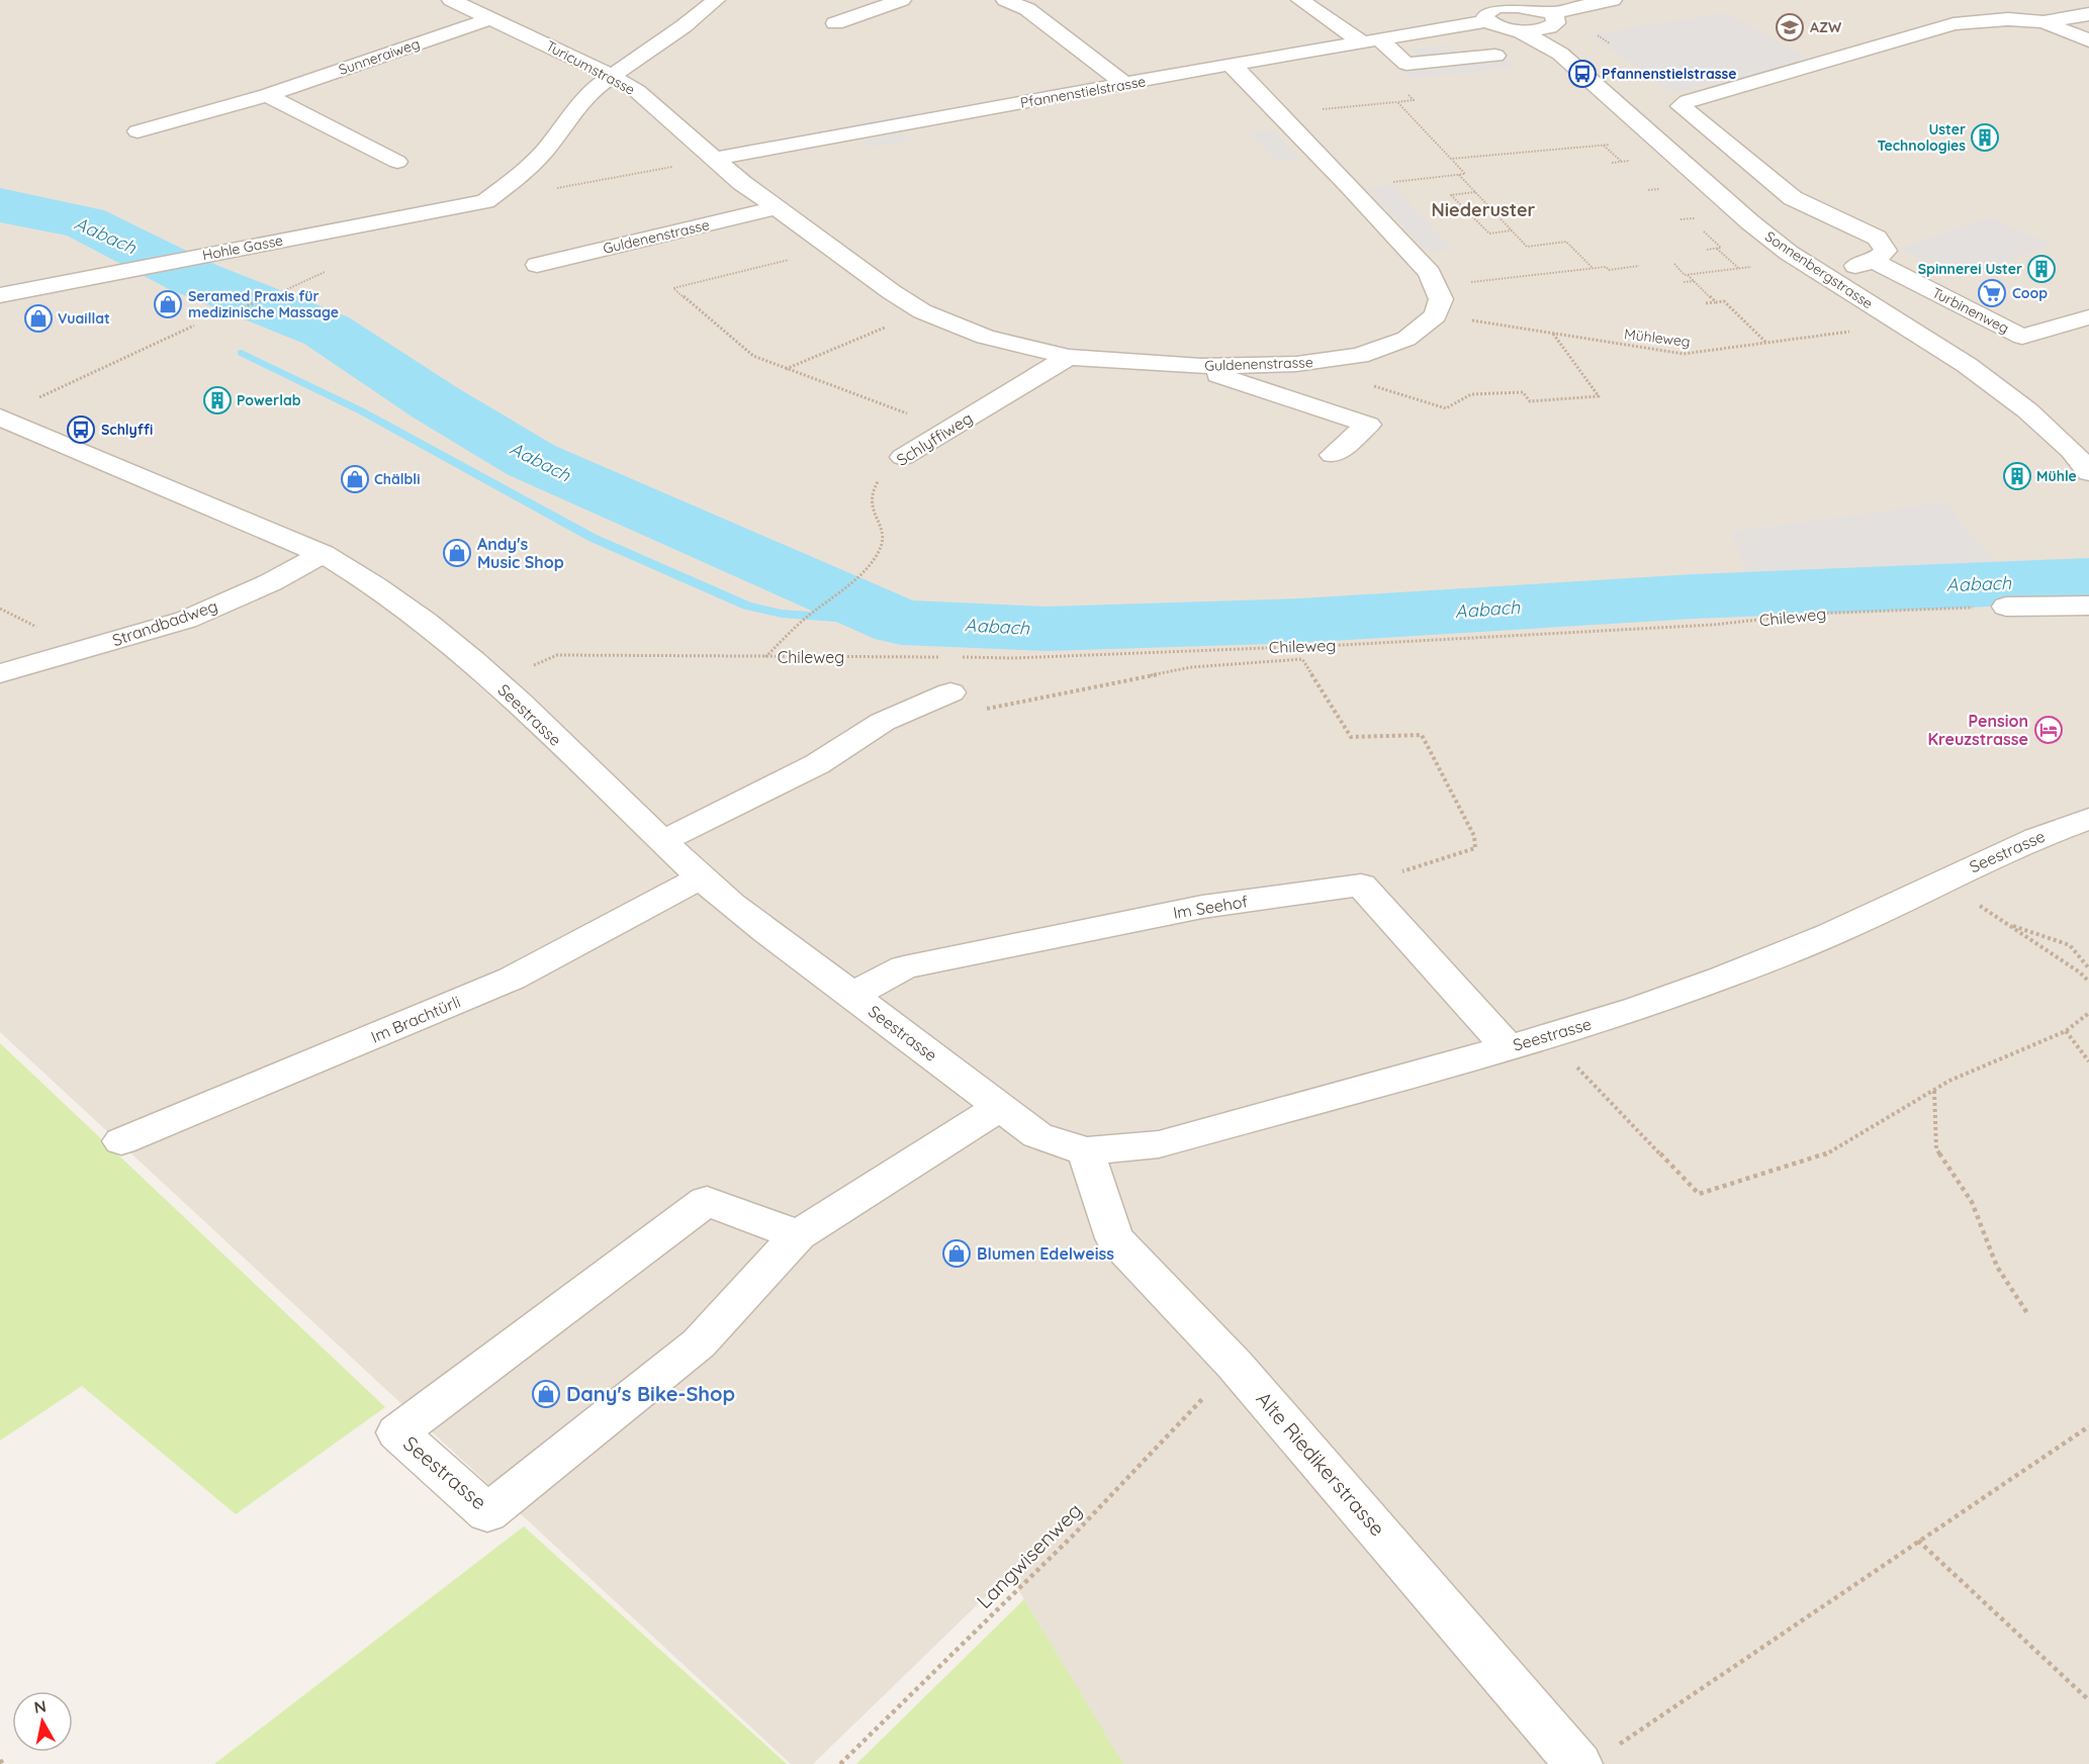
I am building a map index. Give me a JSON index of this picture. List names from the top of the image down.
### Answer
{
  "streets": {
    "street": [
      "Sunneraiweg",
      "Turicumstrasse",
      "Pfannenstielstrasse",
      "Guldenenstrasse",
      "Hohle Gasse",
      "Sonnenbergstrasse",
      "Turbinenweg",
      "Schlyffiweg",
      "Strandbadweg",
      "Seestrasse",
      "Im Seehof",
      "Im Brachtürli",
      "Alte Riedikerstrasse"
    ],
    "path": ["Mühleweg", "Chileweg", "Langwisenweg"]
  },
  "crossings": [
    ["Sunneraiweg", "Turicumstrasse"],
    ["Turicumstrasse", "Pfannenstielstrasse"],
    ["Turicumstrasse", "Guldenenstrasse"],
    ["Turicumstrasse", "Hohle Gasse"],
    ["Pfannenstielstrasse", "Guldenenstrasse"],
    ["Guldenenstrasse", "Schlyffiweg"],
    ["Schlyffiweg", "Chileweg"],
    ["Strandbadweg", "Seestrasse"],
    ["Seestrasse", "Im Seehof"],
    ["Seestrasse", "Im Brachtürli"],
    ["Seestrasse", "Alte Riedikerstrasse"],
    ["Alte Riedikerstrasse", "Langwisenweg"]
  ],
  "districts": ["Niederuster"],
  "water": ["Aabach"],
  "places": {
    "school or university": ["AZW"],
    "bus stop": ["Pfannenstielstrasse", "Schlyffi"],
    "building": [
      "Uster Technologies",
      "Spinnerei Uster",
      "Powerlab",
      "Mühle"
    ],
    "supermarket": ["Coop"],
    "shop": [
      "Seramed Praxis für medizinische Massage",
      "Vuaillat",
      "Chälbli",
      "Andy's Music Shop",
      "Blumen Edelweiss",
      "Dany's Bike-Shop"
    ],
    "hotel": ["Pension Kreuzstrasse"]
  },
  "north": "top"
}
